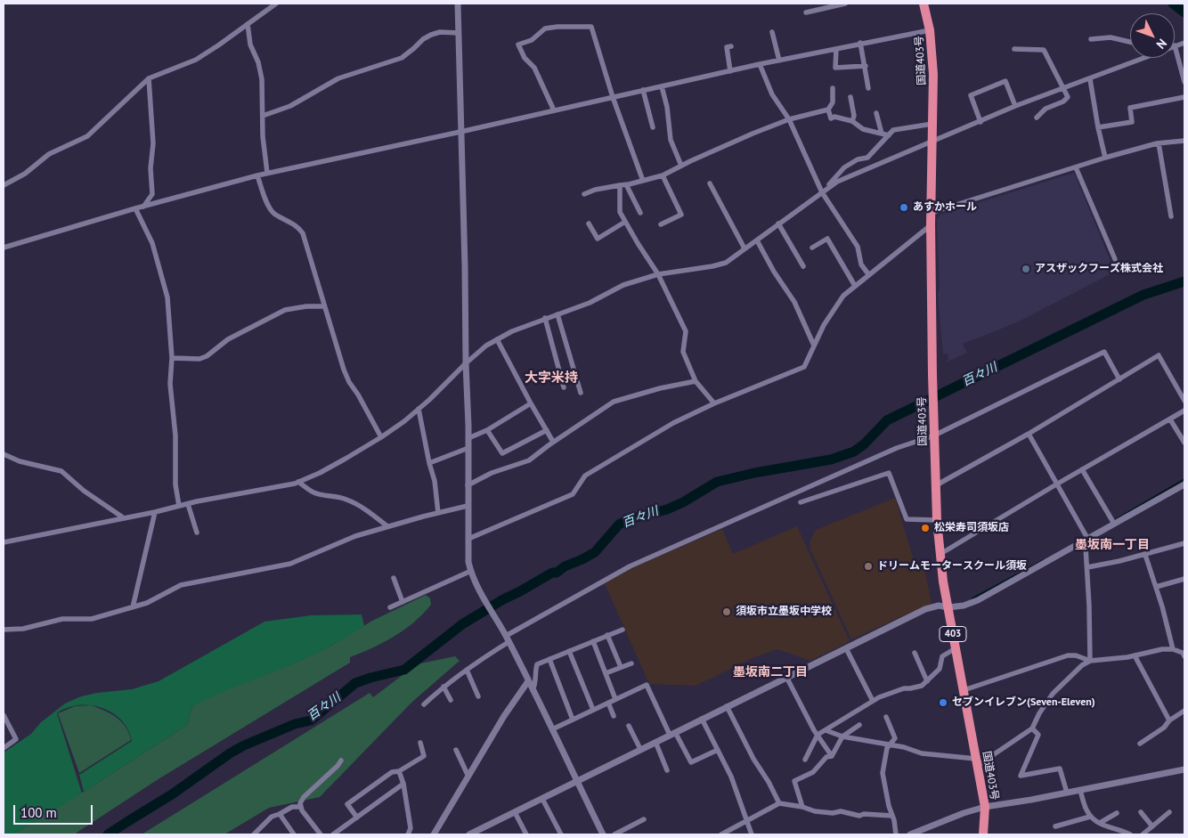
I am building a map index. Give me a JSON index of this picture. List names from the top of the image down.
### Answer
{
  "streets": {
    "highway": ["国道403号", "403"]
  },
  "districts": ["大字米持", "墨坂南一丁目", "墨坂南二丁目"],
  "water": ["百々川"],
  "places": [
    "あすかホール",
    "アスザックフーズ株式会社",
    "松栄寿司須坂店",
    "ドリームモータースクール須坂",
    "須坂市立墨坂中学校",
    "セブンイレブン(Seven-Eleven)"
  ],
  "scale_bar": "100 m",
  "north": "bottom right"
}
